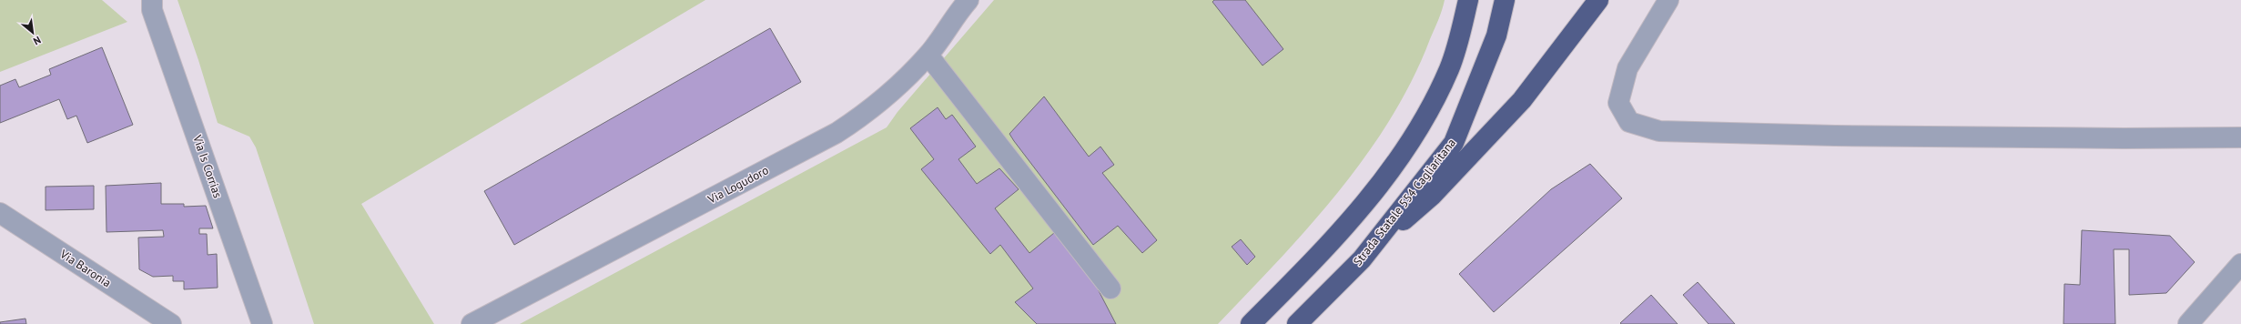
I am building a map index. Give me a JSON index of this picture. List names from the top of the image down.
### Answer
{
  "streets": {
    "highway": ["Strada Statale 554 Cagliaritana"],
    "street": ["Via Is Corrias", "Via Logudoro", "Via Baronia"]
  },
  "north": "bottom right"
}
